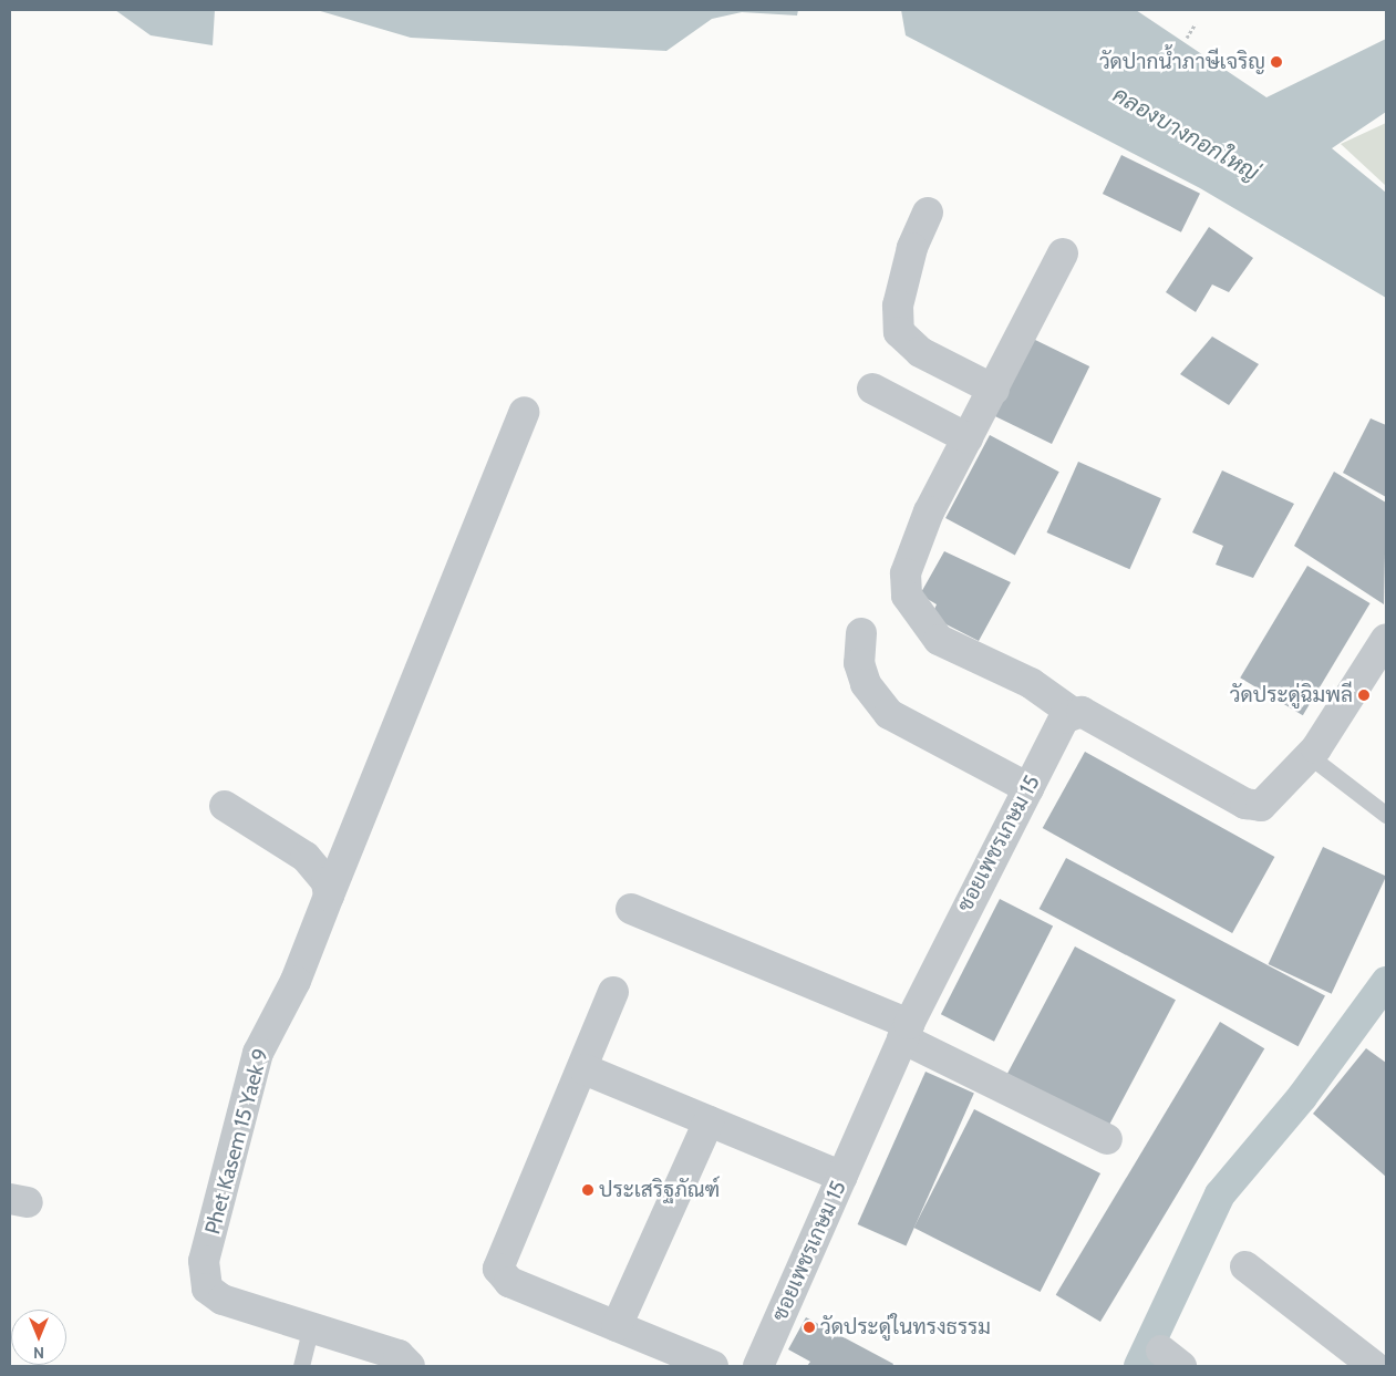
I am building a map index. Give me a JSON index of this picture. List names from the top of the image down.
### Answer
{
  "streets": {
    "street": ["ซอยเพชรเกษม 15", "Phet Kasem 15 Yaek 9"]
  },
  "water": ["คลองบางกอกใหญ่"],
  "places": [
    "วัดปากน้ำภาษีเจริญ",
    "วัดประดู่ฉิมพลี",
    "ประเสริฐภัณฑ์",
    "วัดประดู่ในทรงธรรม"
  ],
  "north": "bottom"
}
